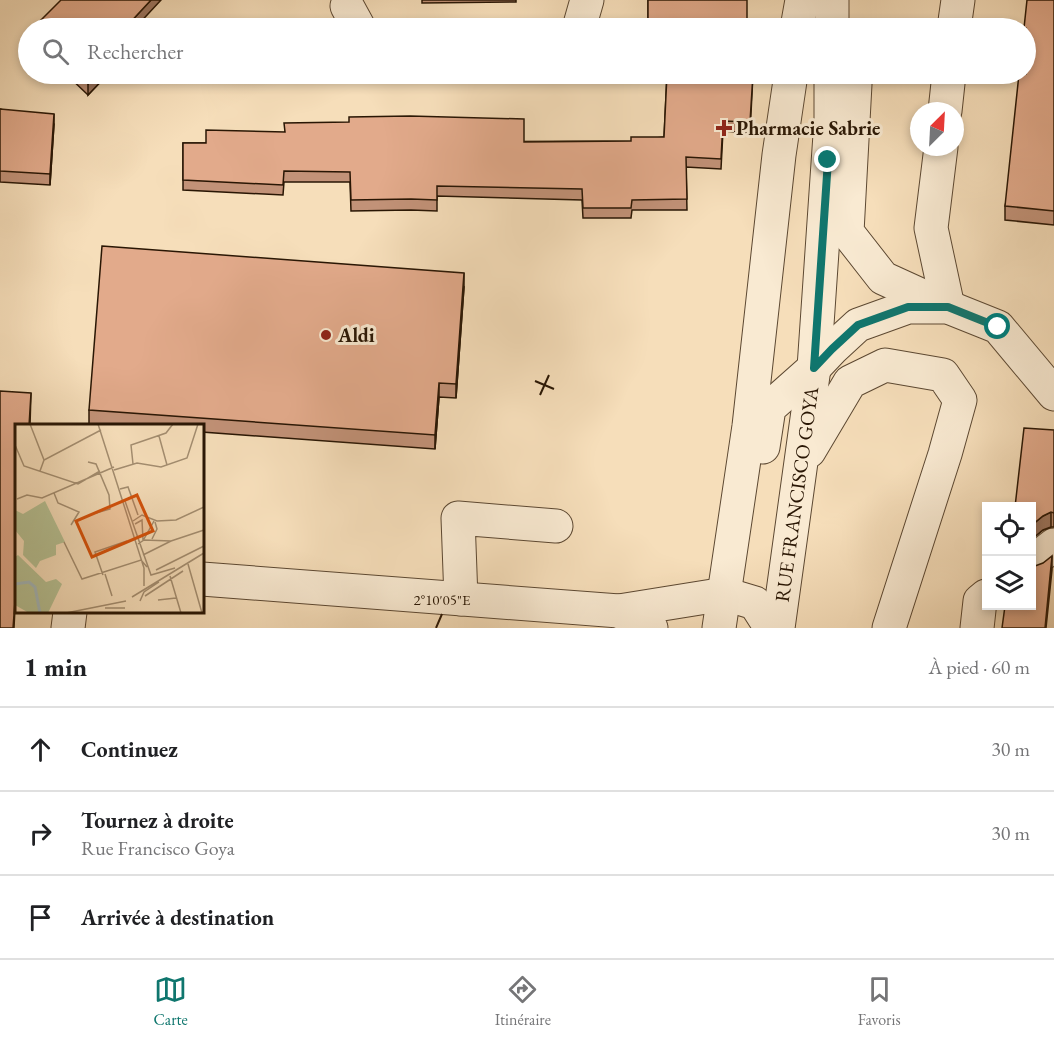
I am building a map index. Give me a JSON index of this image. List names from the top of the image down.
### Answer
{
  "streets": {
    "street": ["RUE FRANCISCO GOYA"]
  },
  "places": {
    "health": ["Pharmacie Sabrie"],
    "other": ["Aldi"]
  },
  "north": "top right",
  "page": {
    "search": "Rechercher",
    "heading": ["1 min", "À pied · 60 m"],
    "list": [
      ["Continuez", "30 m"],
      ["Tournez à droite", "Rue Francisco Goya", "30 m"],
      "Arrivée à destination"
    ],
    "nav": ["Carte", "Itinéraire", "Favoris"]
  },
  "coordinates": ["2°10'05\"E"]
}
